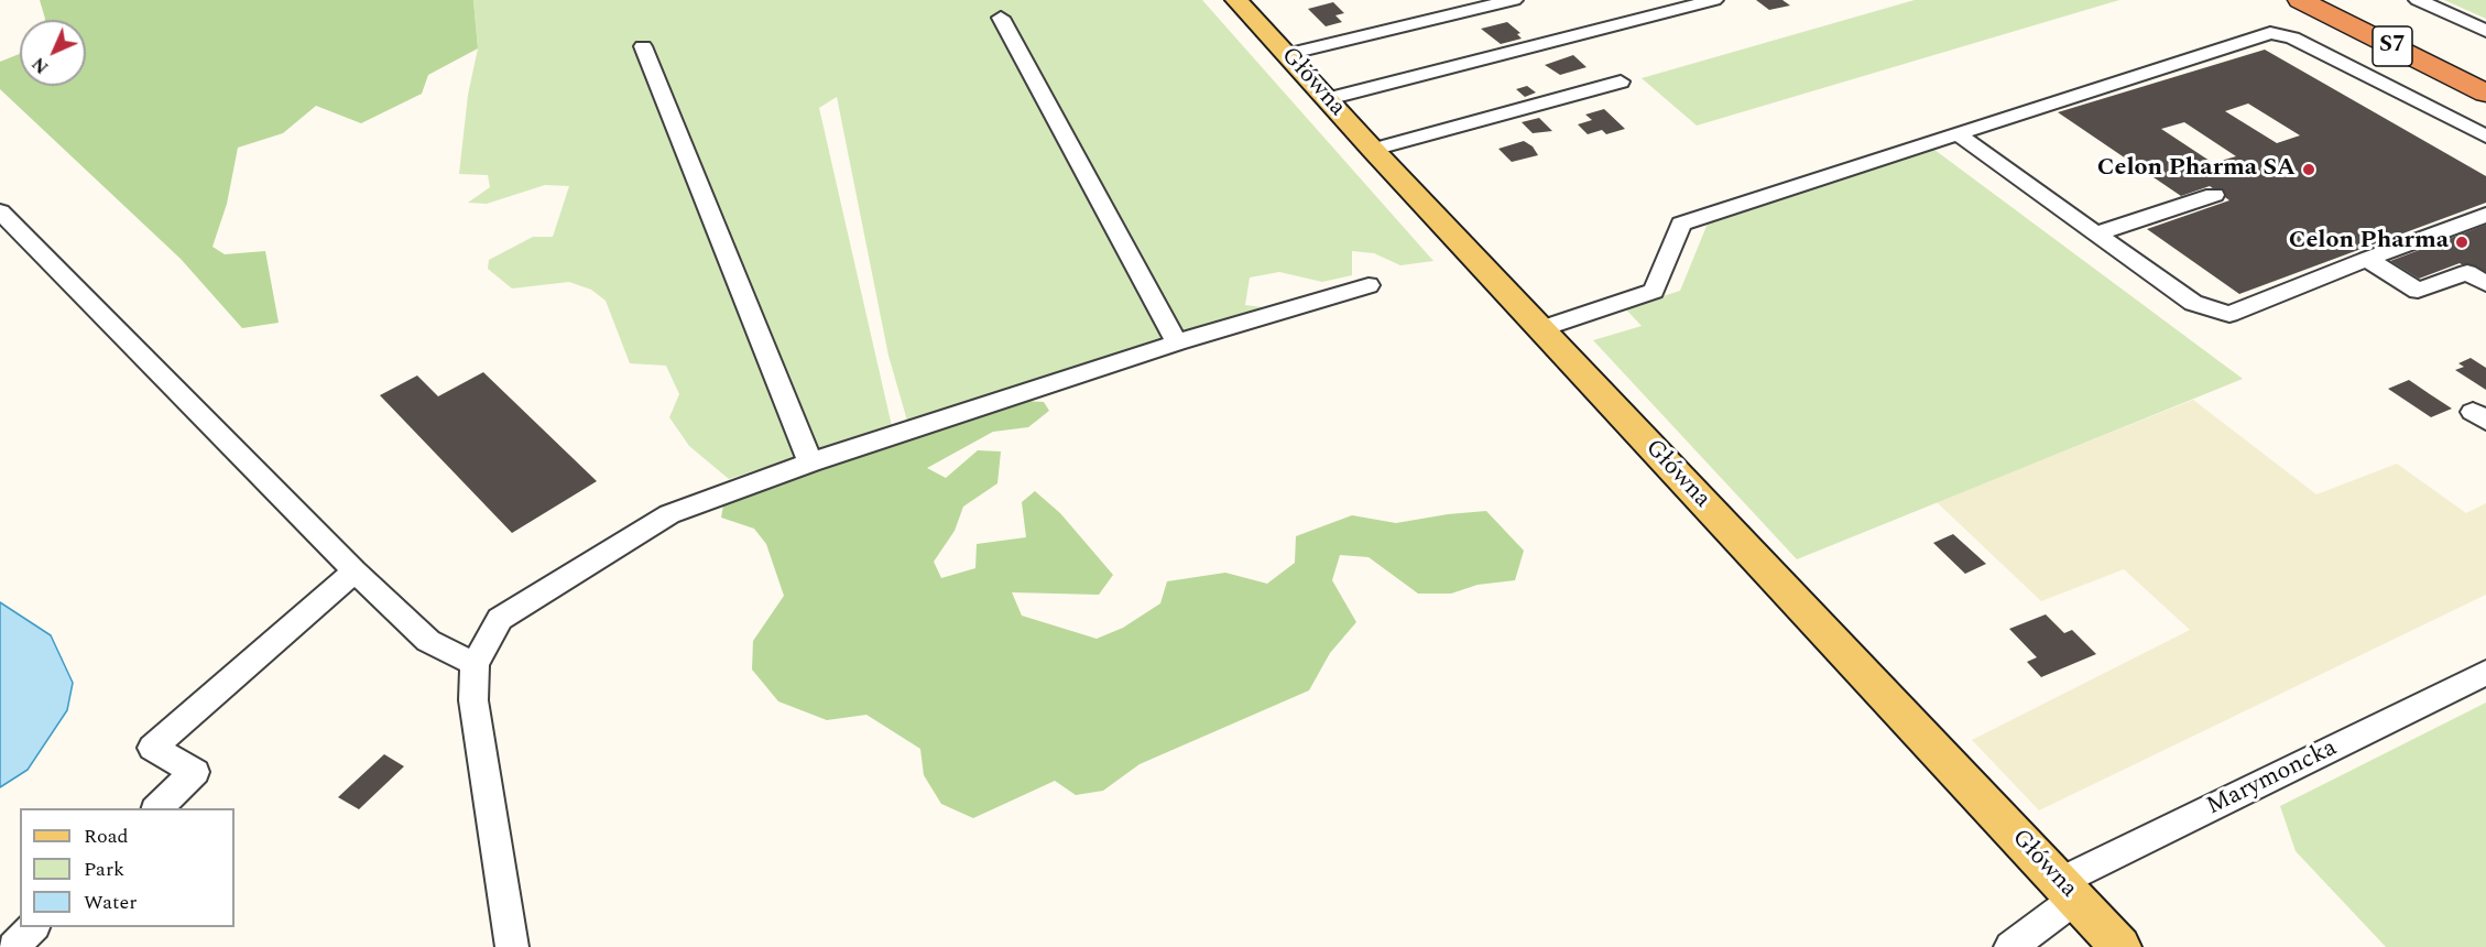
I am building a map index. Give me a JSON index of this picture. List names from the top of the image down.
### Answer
{
  "streets": {
    "highway": ["S7"],
    "main road": ["Główna"],
    "street": ["Marymoncka"]
  },
  "crossings": [
    ["Główna", "Marymoncka"]
  ],
  "places": ["Celon Pharma SA", "Celon Pharma"],
  "legend": ["Road", "Park", "Water"],
  "north": "bottom left"
}
